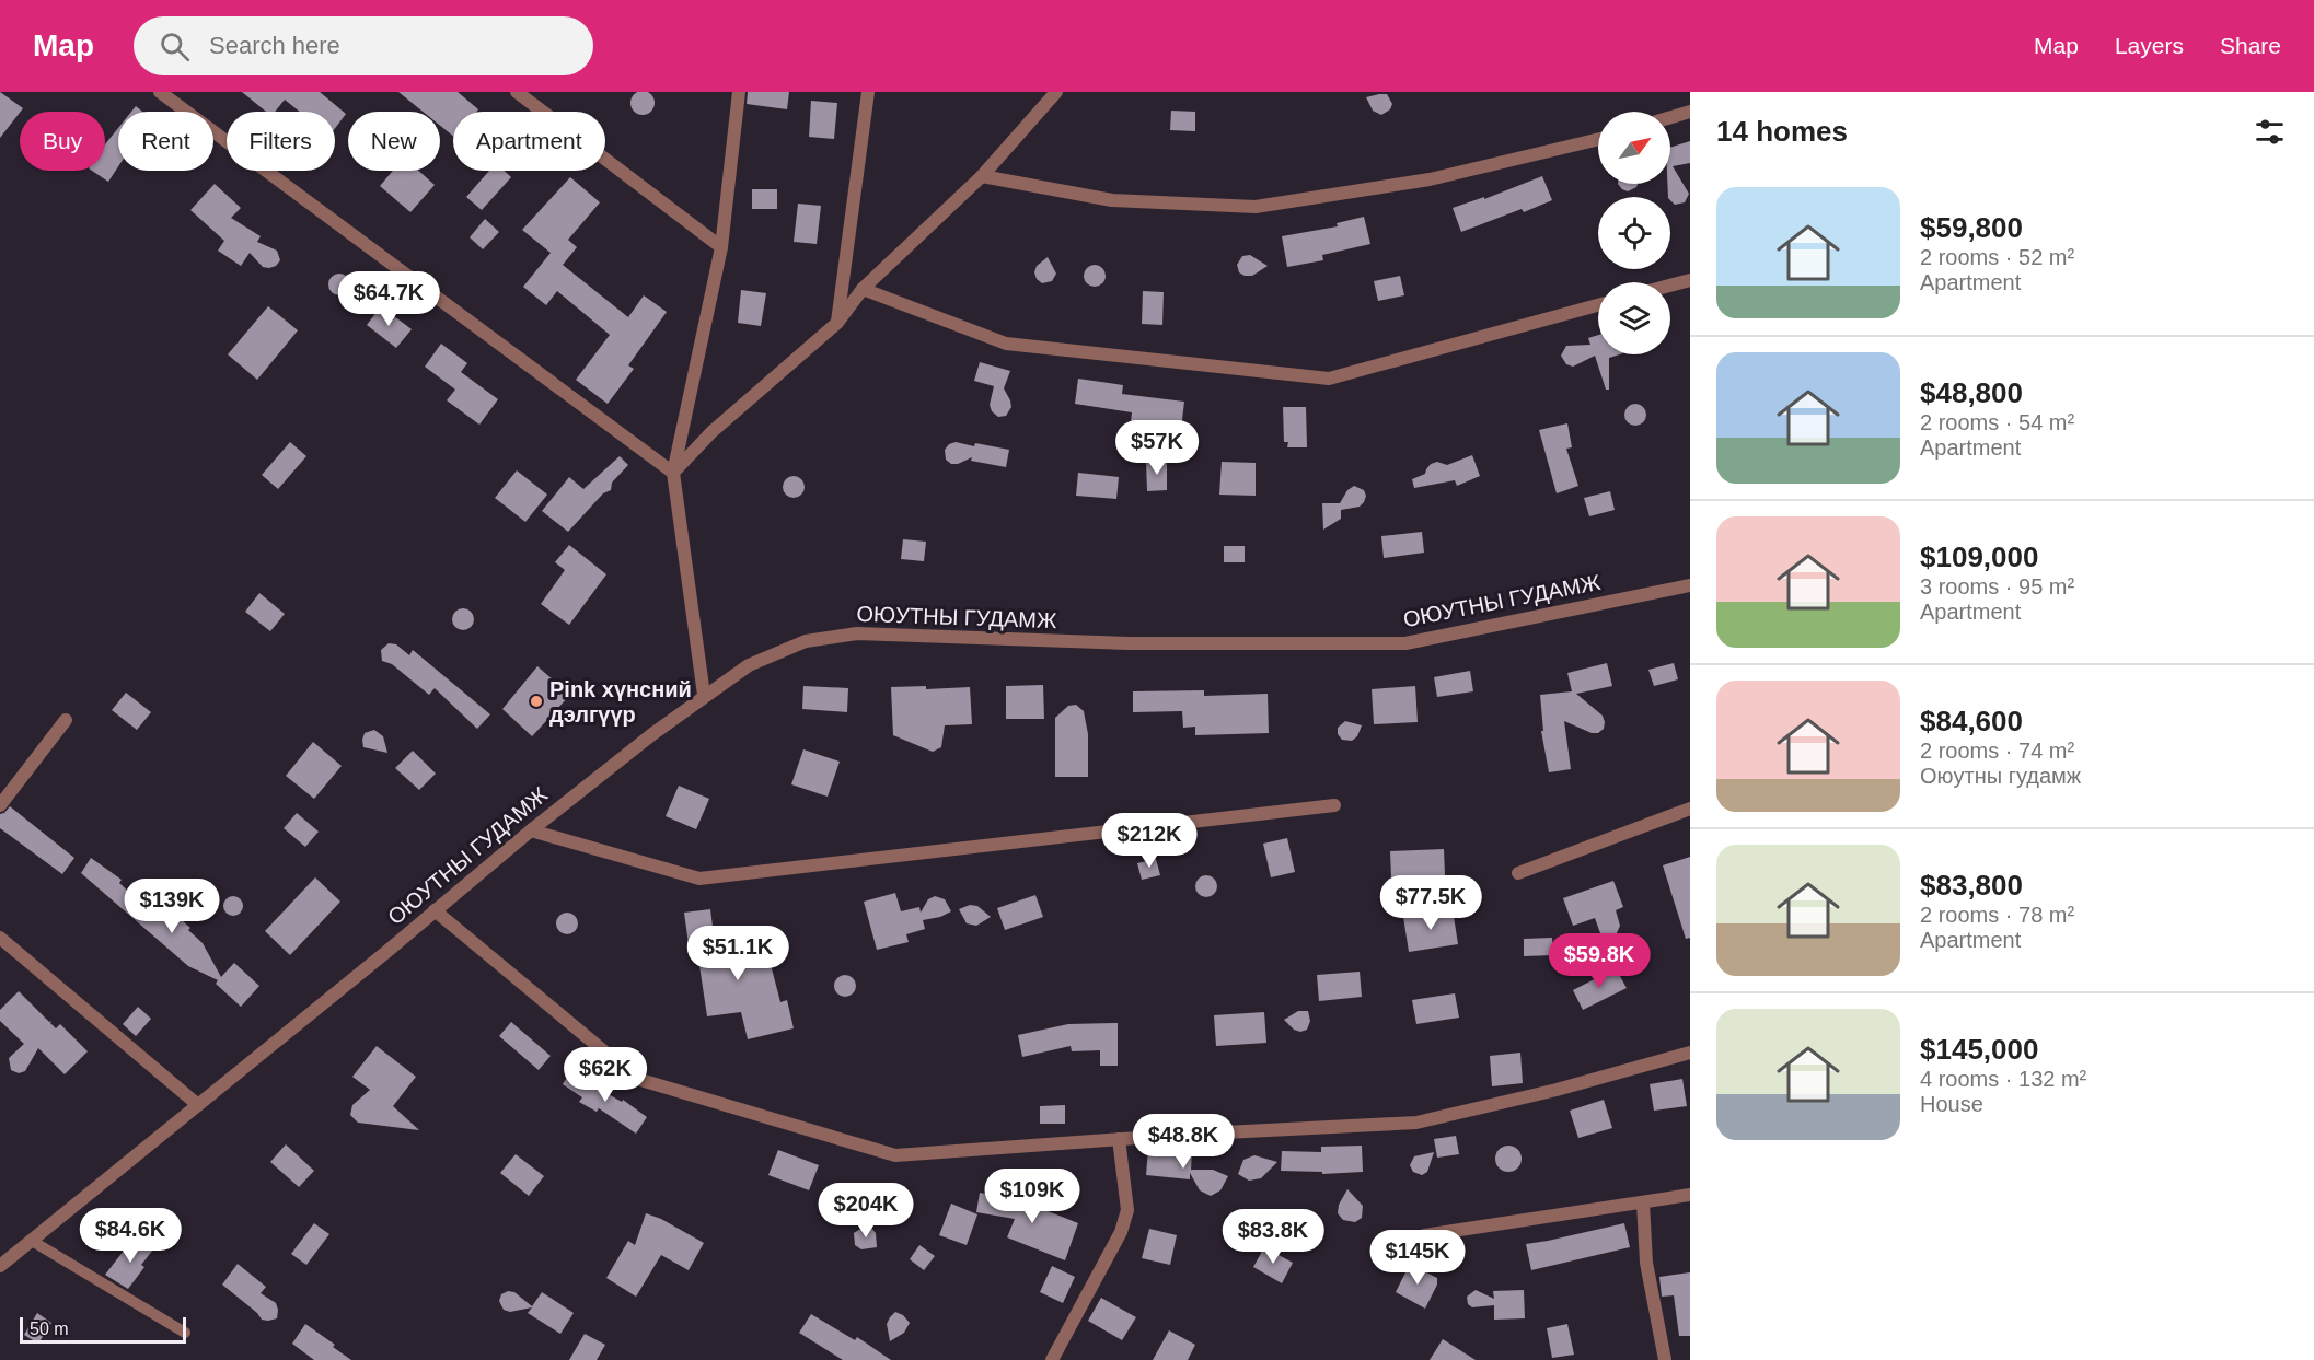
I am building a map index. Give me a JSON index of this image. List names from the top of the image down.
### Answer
{
  "streets": {
    "street": ["ОЮУТНЫ ГУДАМЖ"]
  },
  "places": ["Pink хүнсний дэлгүүр"],
  "scale_bar": "50 m",
  "north": "top right",
  "page": {
    "header": "Map",
    "search": "Search here",
    "nav": ["Map", "Layers", "Share"],
    "heading": "14 homes",
    "chip": [
      "Buy",
      "Rent",
      "Filters",
      "New",
      "Apartment"
    ],
    "list": [
      {
        "name": "$59,800",
        "note": "2 rooms · 52 m² · Apartment"
      },
      {
        "name": "$48,800",
        "note": "2 rooms · 54 m² · Apartment"
      },
      {
        "name": "$109,000",
        "note": "3 rooms · 95 m² · Apartment"
      },
      {
        "name": "$84,600",
        "note": "2 rooms · 74 m² · Оюутны гудамж"
      },
      {
        "name": "$83,800",
        "note": "2 rooms · 78 m² · Apartment"
      },
      {
        "name": "$145,000",
        "note": "4 rooms · 132 m² · House"
      }
    ],
    "price": [
      "$64.7K",
      "$57K",
      "$212K",
      "$77.5K",
      "$139K",
      "$51.1K",
      "$59.8K",
      "$62K",
      "$48.8K",
      "$109K",
      "$204K",
      "$84.6K",
      "$83.8K",
      "$145K"
    ],
    "scale": "50 m"
  }
}
